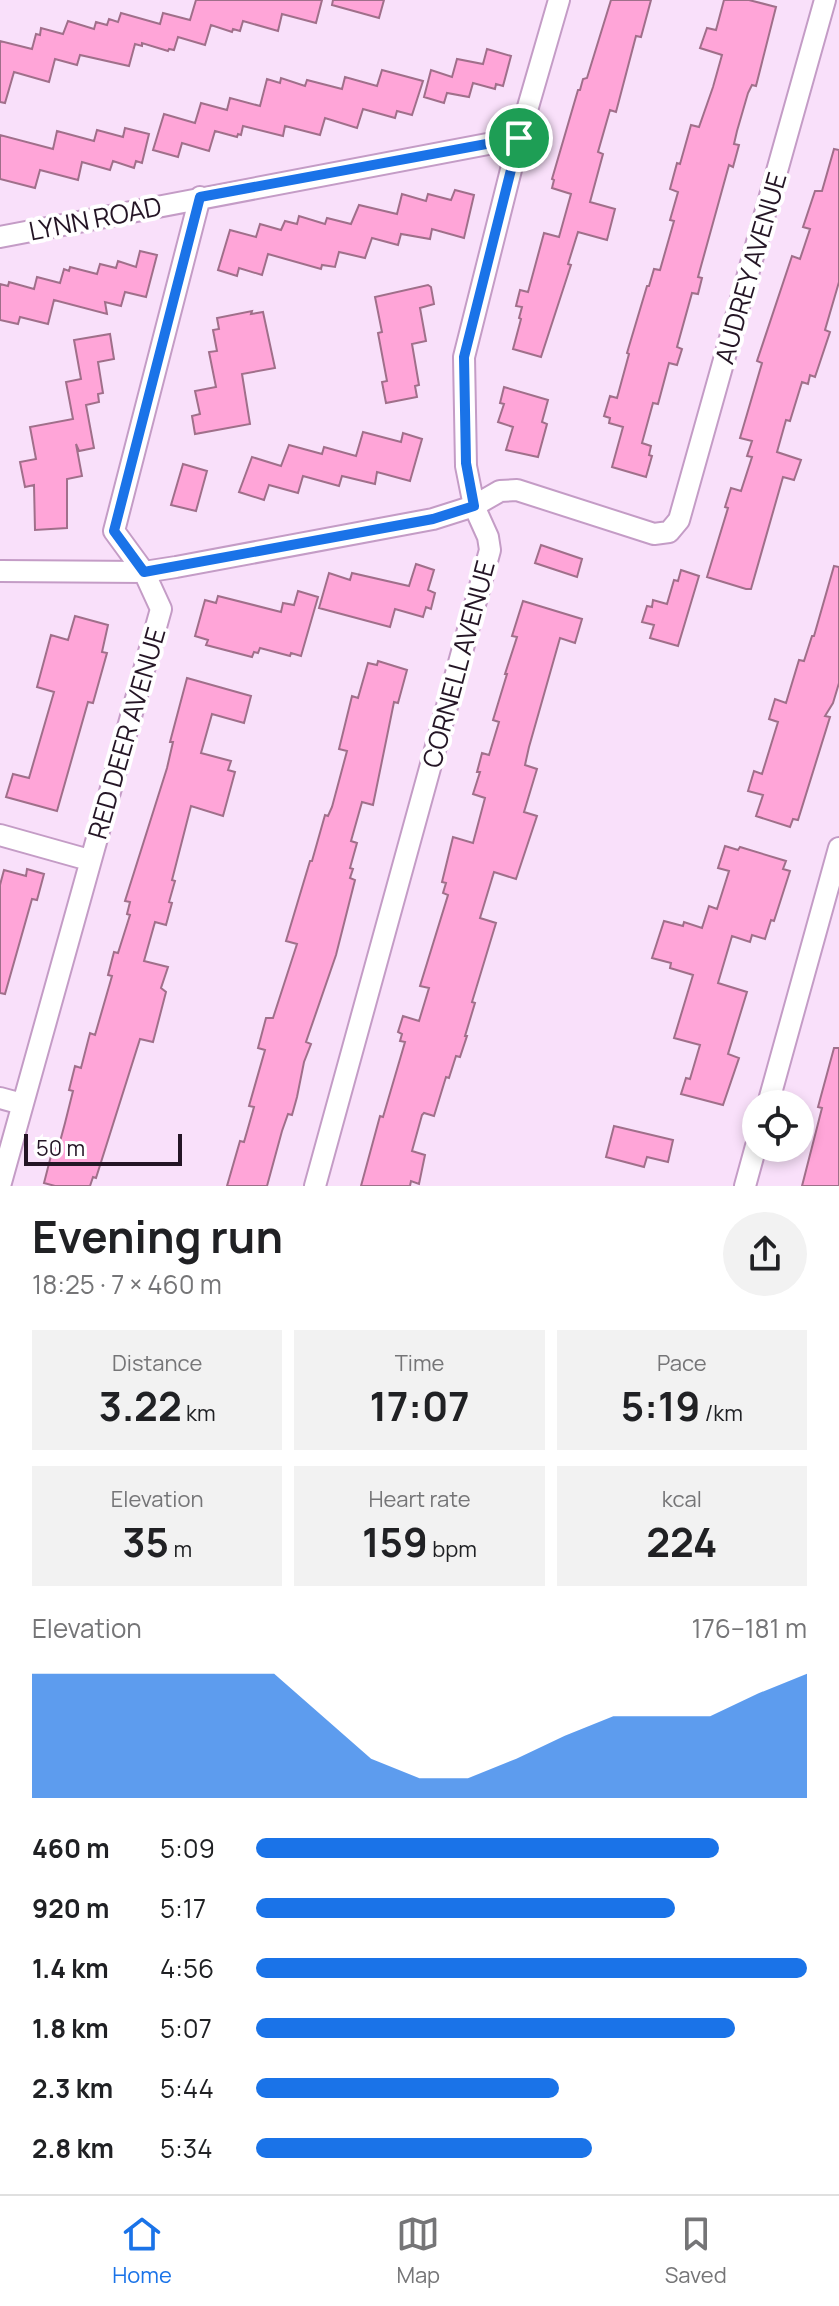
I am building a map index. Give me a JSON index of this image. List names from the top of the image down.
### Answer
{
  "streets": {
    "street": [
      "LYNN ROAD",
      "AUDREY AVENUE",
      "CORNELL AVENUE",
      "RED DEER AVENUE"
    ]
  },
  "crossings": [
    ["LYNN ROAD", "CORNELL AVENUE"],
    ["LYNN ROAD", "RED DEER AVENUE"],
    ["AUDREY AVENUE", "CORNELL AVENUE"]
  ],
  "scale_bar": "50 m",
  "page": {
    "scale": "50 m",
    "heading": ["Evening run", "18:25 · 7 × 460 m"],
    "stats": [
      ["Distance", "3.22 km"],
      ["Time", "17:07"],
      ["Pace", "5:19 /km"],
      ["Elevation", "35 m"],
      ["Heart rate", "159 bpm"],
      ["kcal", "224"]
    ],
    "chart": ["Elevation", "176–181 m"],
    "list": [
      {
        "name": "460 m",
        "note": "5:09"
      },
      {
        "name": "920 m",
        "note": "5:17"
      },
      {
        "name": "1.4 km",
        "note": "4:56"
      },
      {
        "name": "1.8 km",
        "note": "5:07"
      },
      {
        "name": "2.3 km",
        "note": "5:44"
      },
      {
        "name": "2.8 km",
        "note": "5:34"
      }
    ],
    "tabs": ["Home", "Map", "Saved"]
  }
}
